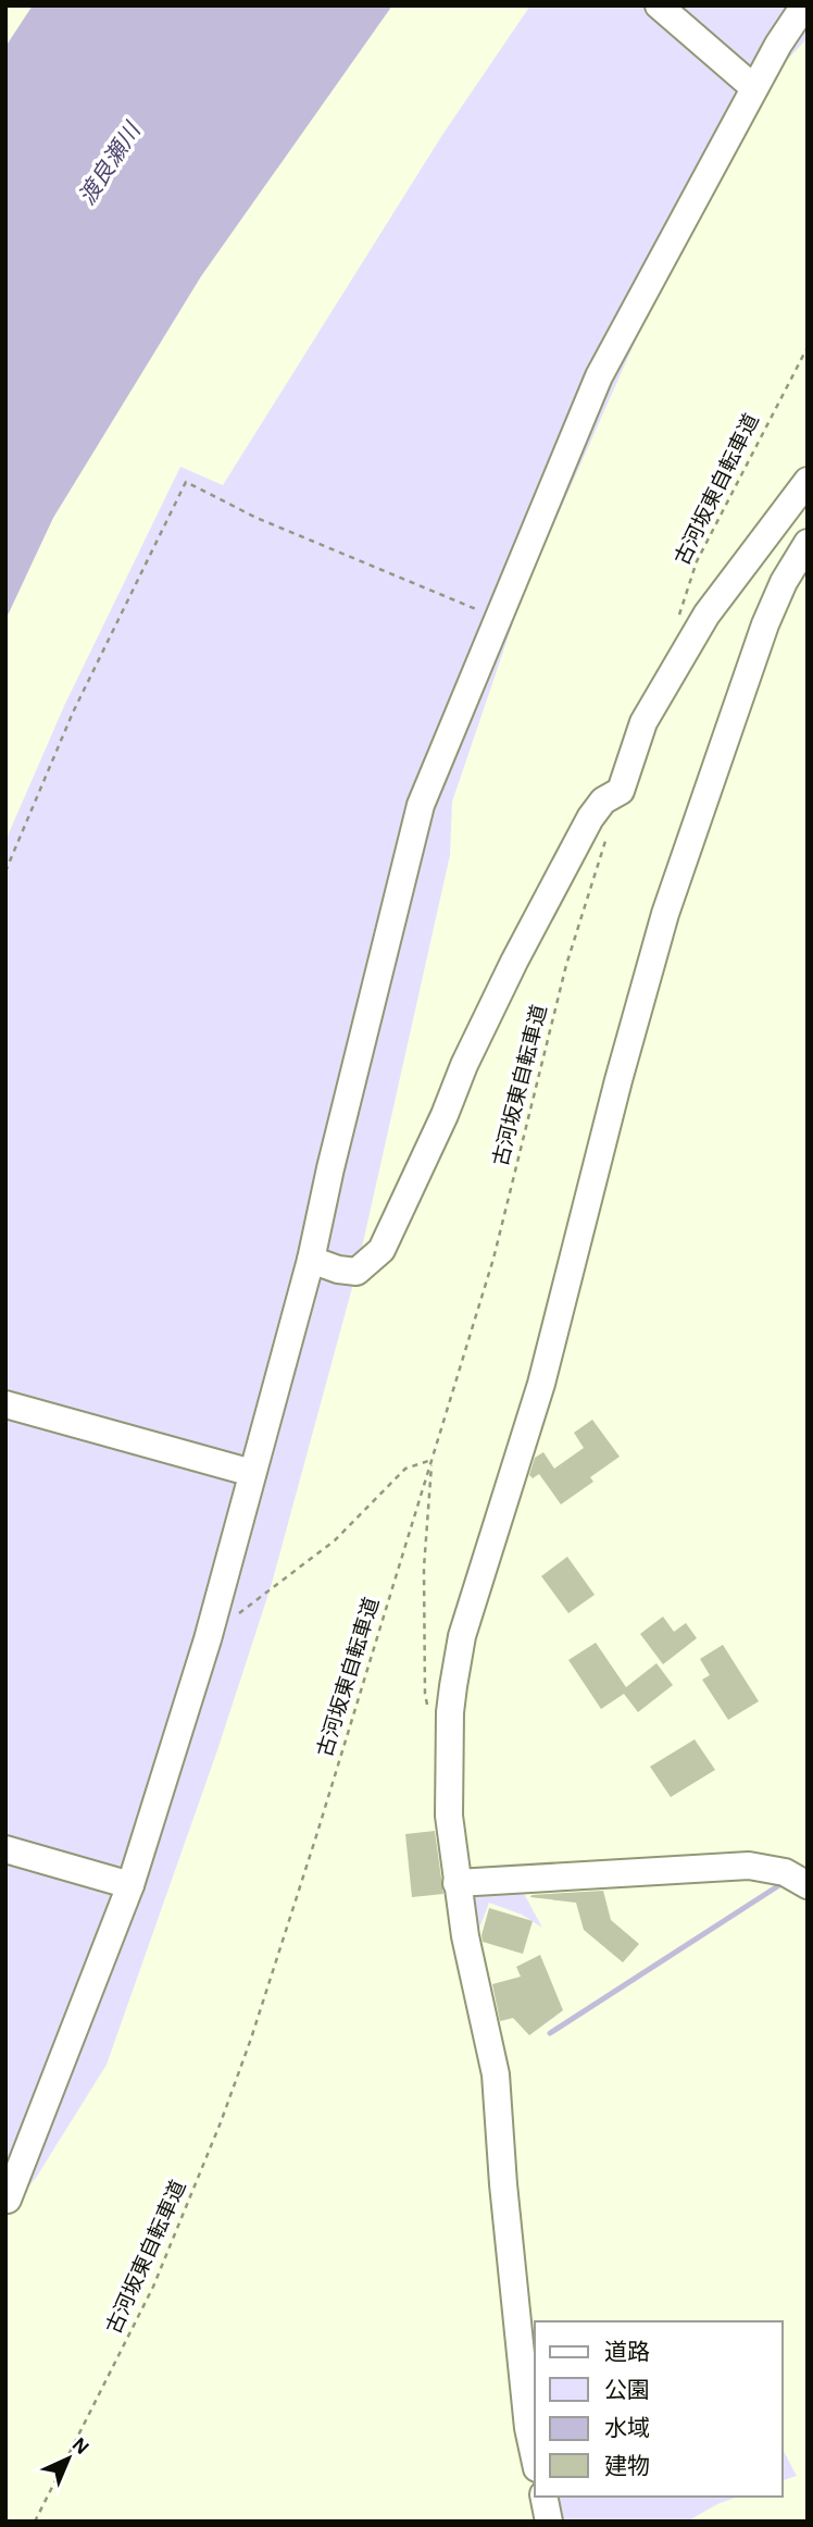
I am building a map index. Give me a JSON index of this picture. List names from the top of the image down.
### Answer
{
  "streets": {
    "path": ["古河坂東自転車道"]
  },
  "water": ["渡良瀬川"],
  "legend": [
    "道路",
    "公園",
    "水域",
    "建物"
  ],
  "north": "top right"
}
